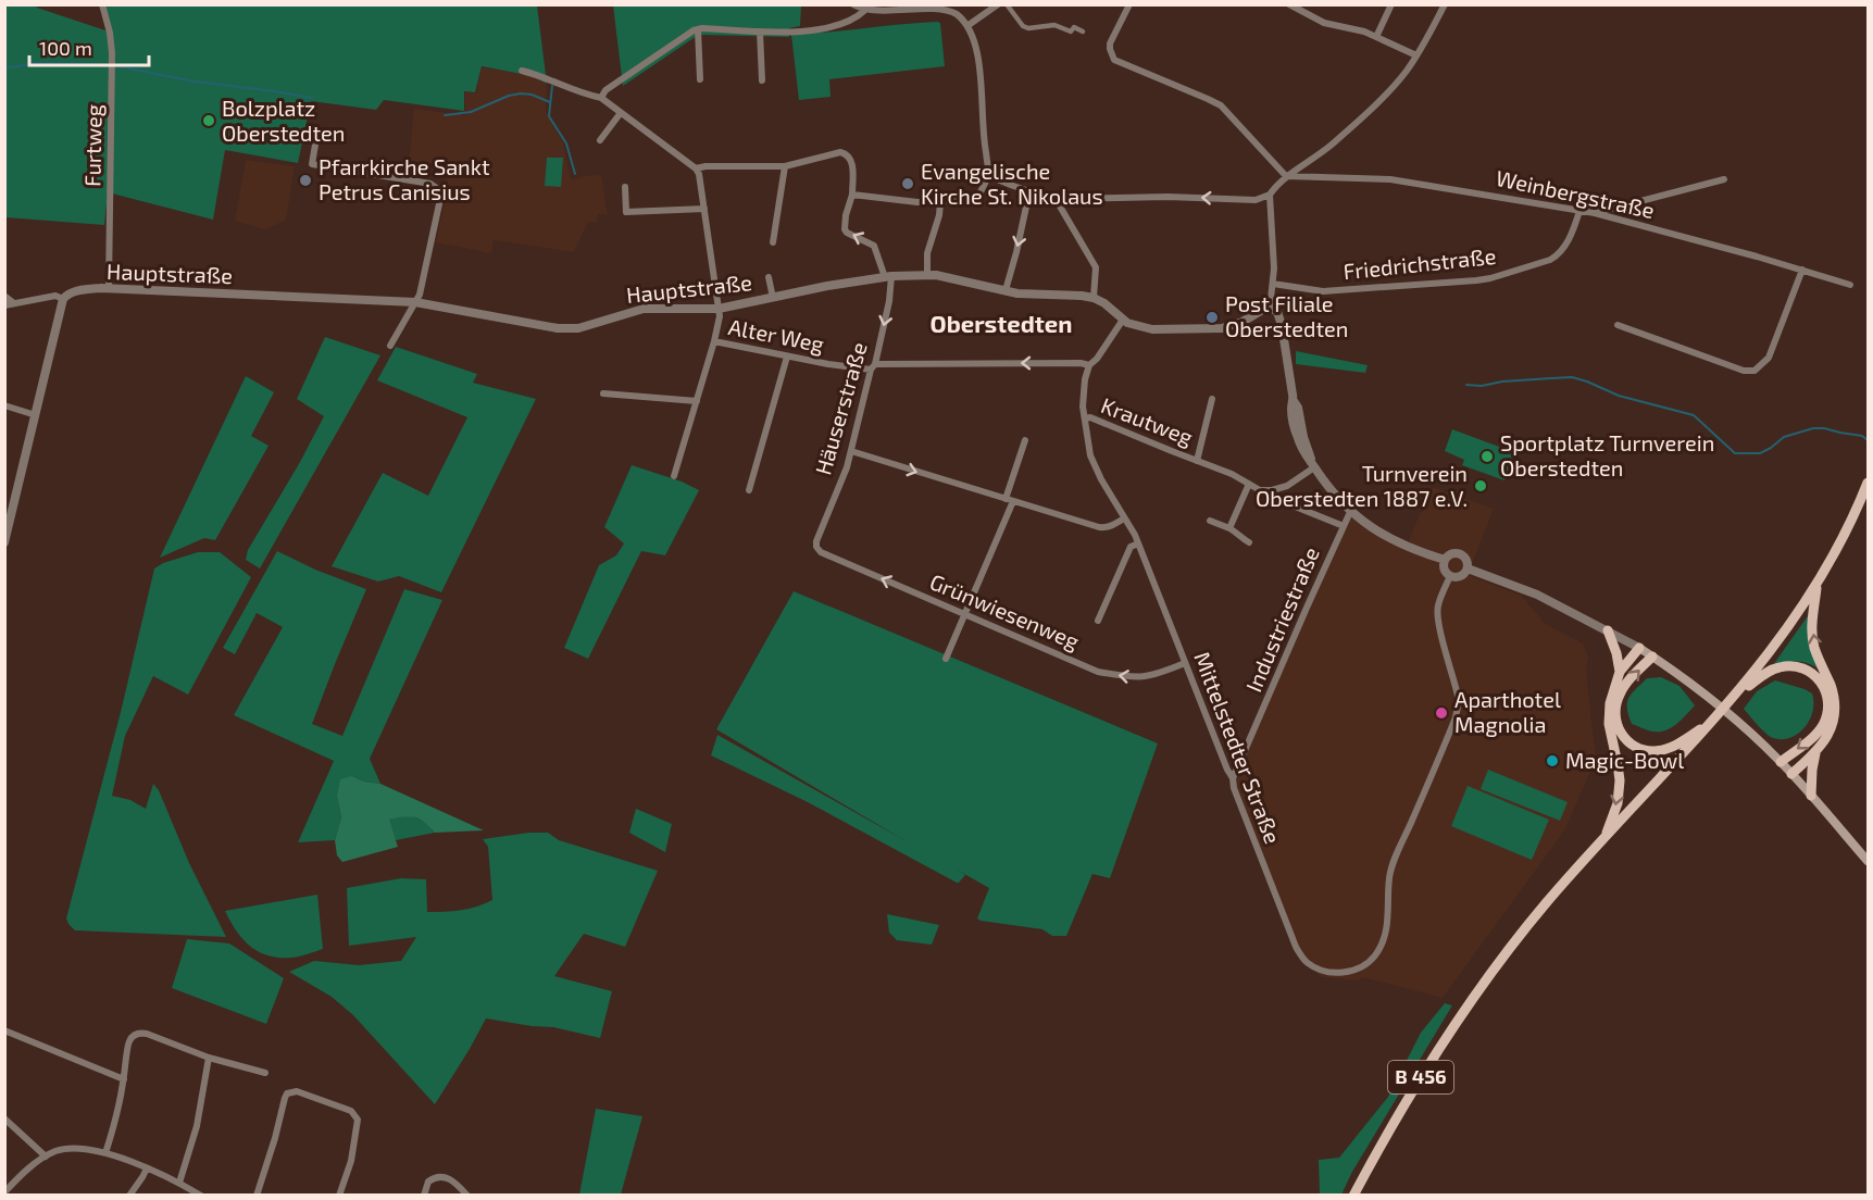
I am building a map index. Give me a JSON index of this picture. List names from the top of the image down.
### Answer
{
  "streets": {
    "main road": ["B 456"],
    "street": [
      "Furtweg",
      "Weinbergstraße",
      "Friedrichstraße",
      "Hauptstraße",
      "Alter Weg",
      "Häuserstraße",
      "Krautweg",
      "Grünwiesenweg",
      "Industriestraße",
      "Mittelstedter Straße"
    ]
  },
  "crossings": [
    ["Furtweg", "Hauptstraße"],
    ["Weinbergstraße", "Friedrichstraße"],
    ["Hauptstraße", "Häuserstraße"],
    ["Alter Weg", "Häuserstraße"],
    ["Alter Weg", "Mittelstedter Straße"],
    ["Häuserstraße", "Grünwiesenweg"],
    ["Krautweg", "Industriestraße"],
    ["Krautweg", "Mittelstedter Straße"],
    ["Grünwiesenweg", "Mittelstedter Straße"],
    ["Industriestraße", "Mittelstedter Straße"]
  ],
  "one_way": ["Alter Weg", "Grünwiesenweg"],
  "districts": ["Oberstedten"],
  "places": [
    "Bolzplatz Oberstedten",
    "Pfarrkirche Sankt Petrus Canisius",
    "Evangelische Kirche St. Nikolaus",
    "Post Filiale Oberstedten",
    "Sportplatz Turnverein Oberstedten",
    "Turnverein Oberstedten 1887 e.V.",
    "Aparthotel Magnolia",
    "Magic-Bowl"
  ],
  "scale_bar": "100 m"
}
